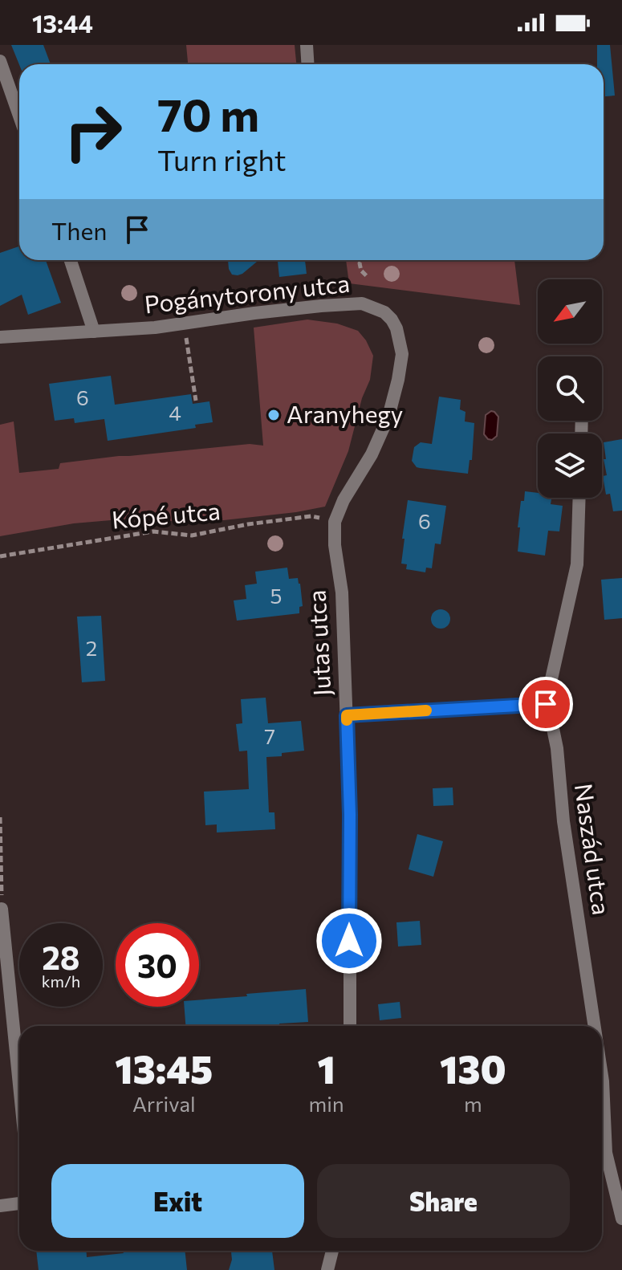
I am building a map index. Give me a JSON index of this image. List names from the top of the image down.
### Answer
{
  "streets": {
    "street": ["Pogánytorony utca", "Jutas utca", "Naszád utca"],
    "path": ["Kópé utca"]
  },
  "crossings": [
    ["Pogánytorony utca", "Kópé utca"],
    ["Pogánytorony utca", "Jutas utca"],
    ["Kópé utca", "Jutas utca"]
  ],
  "places": ["Aranyhegy"],
  "house_numbers": [
    "6",
    "4",
    "6",
    "5",
    "2",
    "7"
  ],
  "north": "bottom left",
  "page": {
    "status": "13:44",
    "turn": ["70 m", "Turn right"],
    "then": "Then",
    "speed": "28 km/h",
    "limit": "30",
    "eta": [
      "13:45",
      "Arrival",
      "1",
      "min",
      "130",
      "m"
    ],
    "buttons": ["Exit", "Share"]
  }
}
